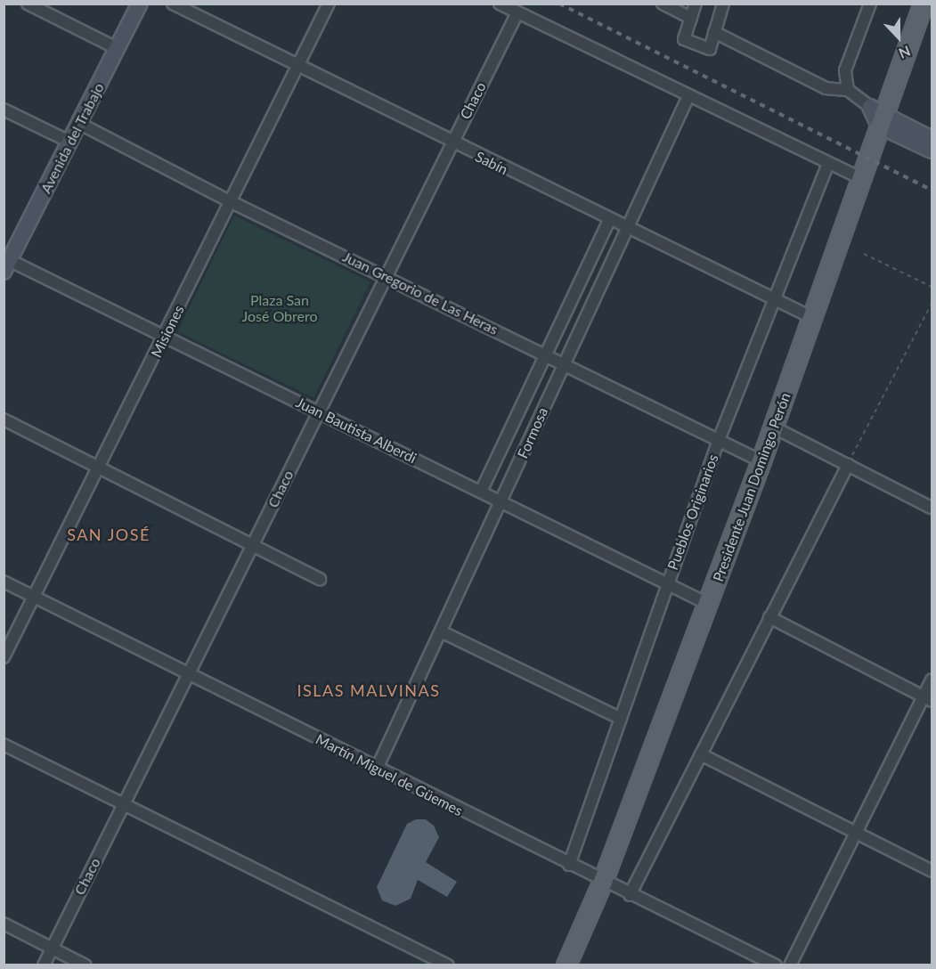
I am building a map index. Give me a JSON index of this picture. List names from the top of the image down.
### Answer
{
  "streets": {
    "main road": ["Avenida del Trabajo", "Presidente Juan Domingo Perón"],
    "street": [
      "Chaco",
      "Sabín",
      "Juan Gregorio de Las Heras",
      "Misiones",
      "Juan Bautista Alberdi",
      "Formosa",
      "Pueblos Originarios",
      "Martín Miguel de Güemes"
    ]
  },
  "crossings": [
    ["Chaco", "Sabín"],
    ["Chaco", "Juan Gregorio de Las Heras"],
    ["Chaco", "Juan Bautista Alberdi"],
    ["Chaco", "Martín Miguel de Güemes"],
    ["Avenida del Trabajo", "Juan Gregorio de Las Heras"],
    ["Avenida del Trabajo", "Juan Bautista Alberdi"],
    ["Sabín", "Misiones"],
    ["Sabín", "Formosa"],
    ["Sabín", "Presidente Juan Domingo Perón"],
    ["Sabín", "Pueblos Originarios"],
    ["Juan Gregorio de Las Heras", "Misiones"],
    ["Juan Gregorio de Las Heras", "Formosa"],
    ["Juan Gregorio de Las Heras", "Presidente Juan Domingo Perón"],
    ["Juan Gregorio de Las Heras", "Pueblos Originarios"],
    ["Misiones", "Juan Bautista Alberdi"],
    ["Misiones", "Martín Miguel de Güemes"],
    ["Juan Bautista Alberdi", "Formosa"],
    ["Juan Bautista Alberdi", "Presidente Juan Domingo Perón"],
    ["Juan Bautista Alberdi", "Pueblos Originarios"],
    ["Formosa", "Martín Miguel de Güemes"],
    ["Presidente Juan Domingo Perón", "Martín Miguel de Güemes"],
    ["Pueblos Originarios", "Martín Miguel de Güemes"]
  ],
  "districts": ["SAN JOSÉ", "ISLAS MALVINAS"],
  "parks": ["Plaza San José Obrero"],
  "north": "bottom"
}
